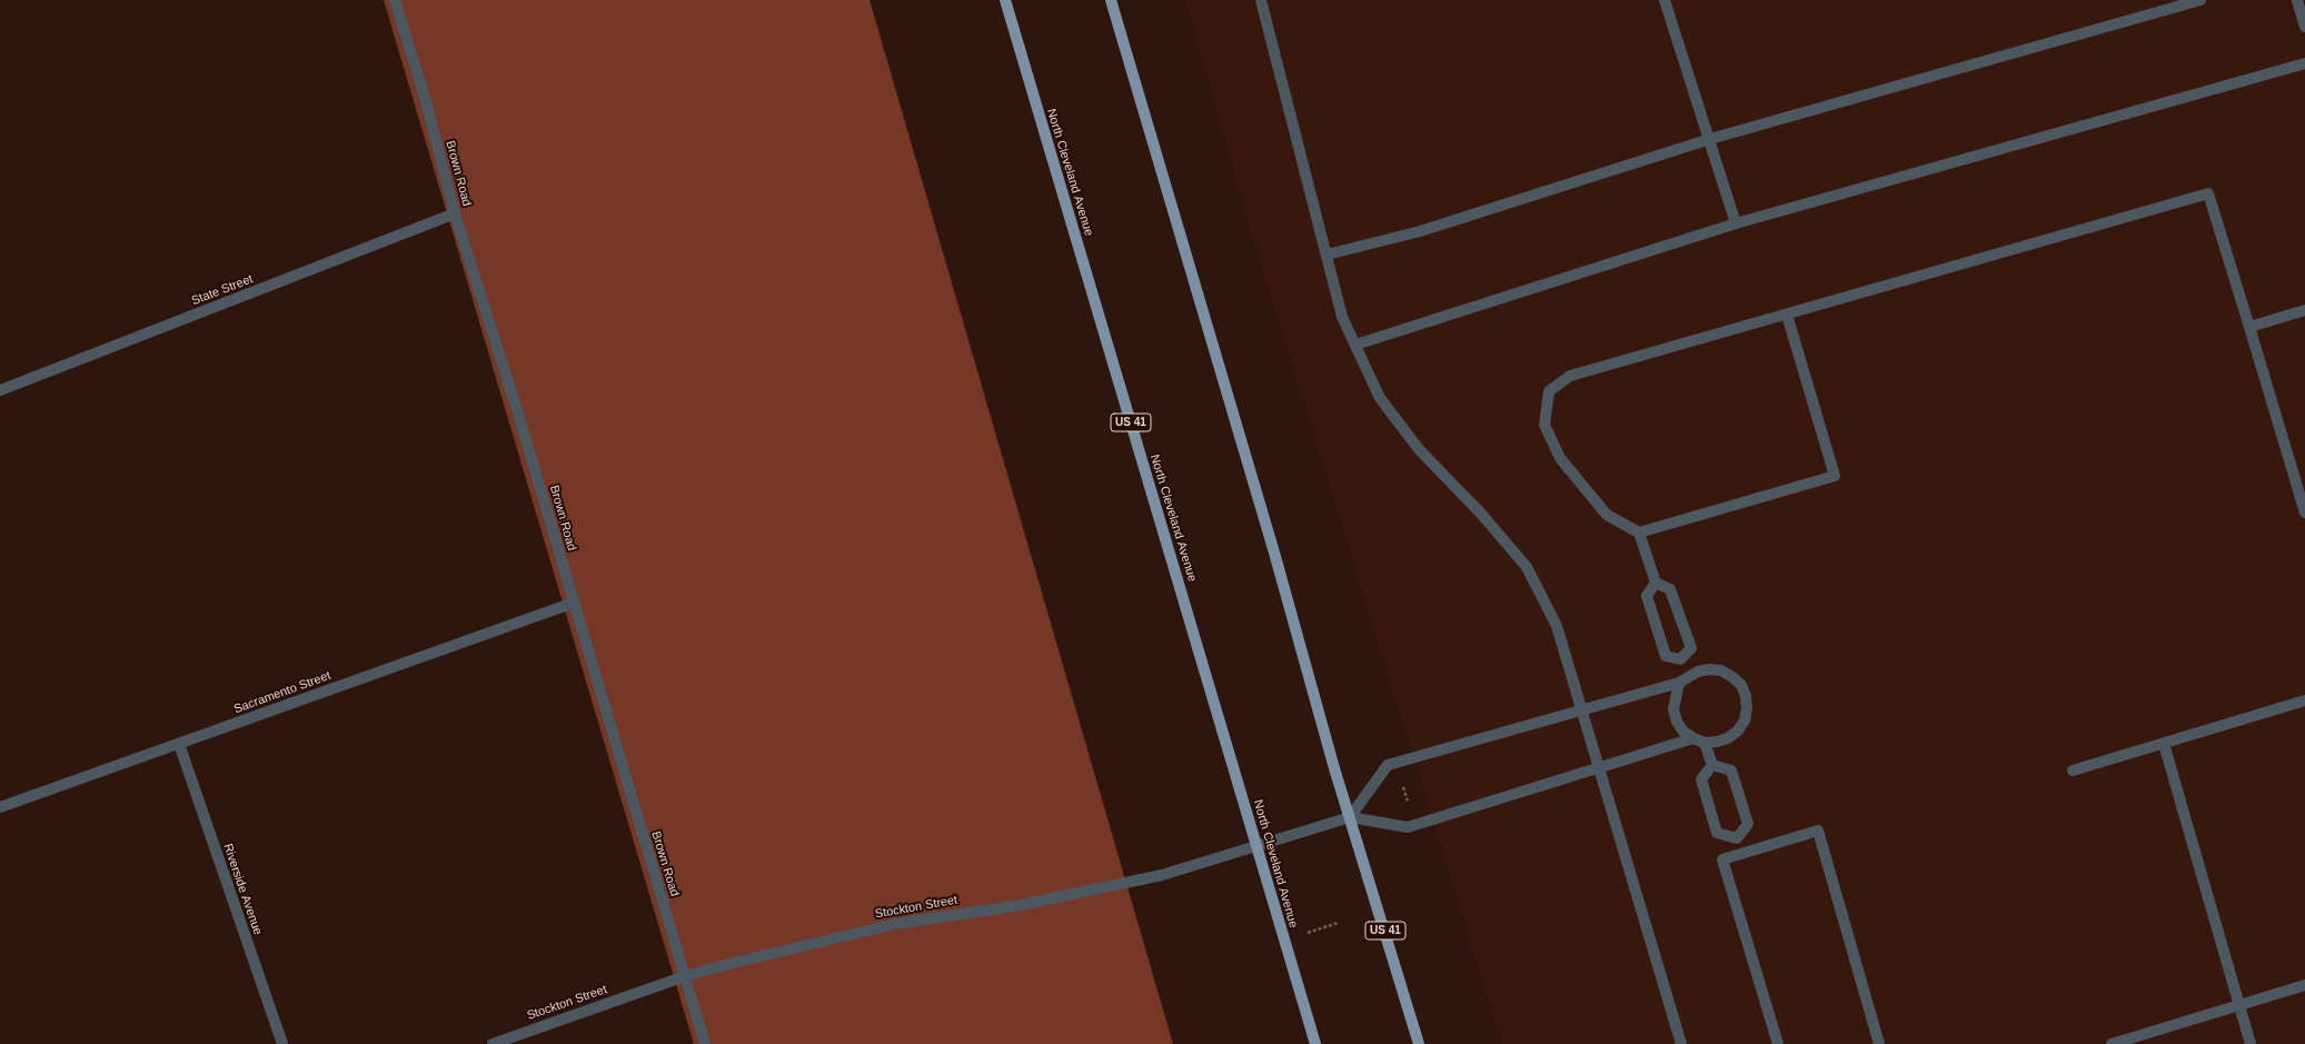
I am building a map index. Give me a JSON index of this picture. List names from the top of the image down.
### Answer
{
  "streets": {
    "main road": ["North Cleveland Avenue", "US 41"],
    "street": [
      "Brown Road",
      "State Street",
      "Sacramento Street",
      "Riverside Avenue",
      "Stockton Street"
    ]
  },
  "crossings": [
    ["North Cleveland Avenue", "Stockton Street"],
    ["Brown Road", "State Street"],
    ["Brown Road", "Sacramento Street"],
    ["Brown Road", "Stockton Street"],
    ["US 41", "Stockton Street"],
    ["Sacramento Street", "Riverside Avenue"]
  ]
}
